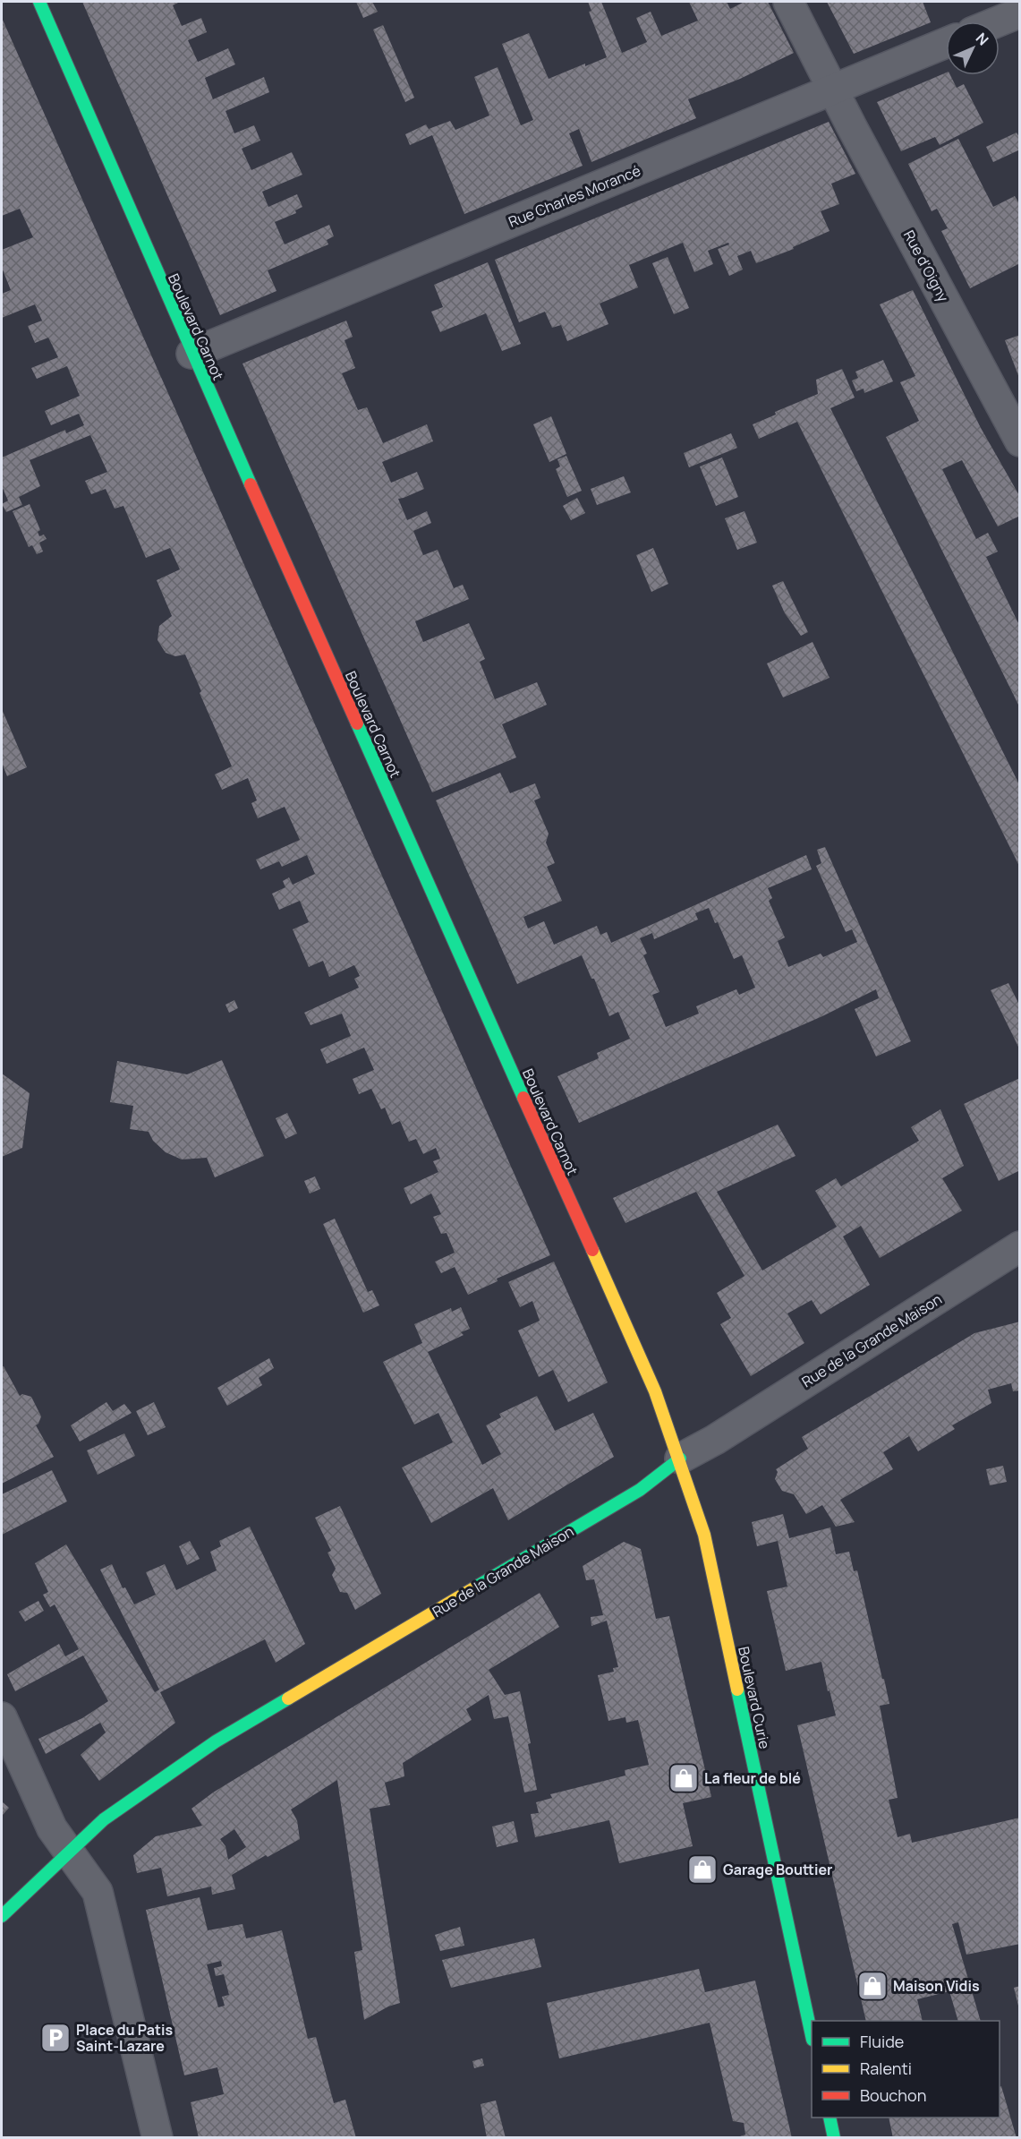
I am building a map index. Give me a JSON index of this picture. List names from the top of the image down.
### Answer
{
  "streets": {
    "street": [
      "Rue Charles Morancé",
      "Rue d'Oigny",
      "Boulevard Carnot",
      "Rue de la Grande Maison",
      "Boulevard Curie"
    ]
  },
  "crossings": [
    ["Rue Charles Morancé", "Rue d'Oigny"],
    ["Rue Charles Morancé", "Boulevard Carnot"],
    ["Boulevard Carnot", "Rue de la Grande Maison"],
    ["Boulevard Carnot", "Boulevard Curie"],
    ["Rue de la Grande Maison", "Boulevard Curie"]
  ],
  "places": {
    "shop": ["La fleur de blé", "Garage Bouttier", "Maison Vidis"],
    "parking": ["Place du Patis Saint-Lazare"]
  },
  "legend": ["Fluide", "Ralenti", "Bouchon"],
  "north": "top right"
}
